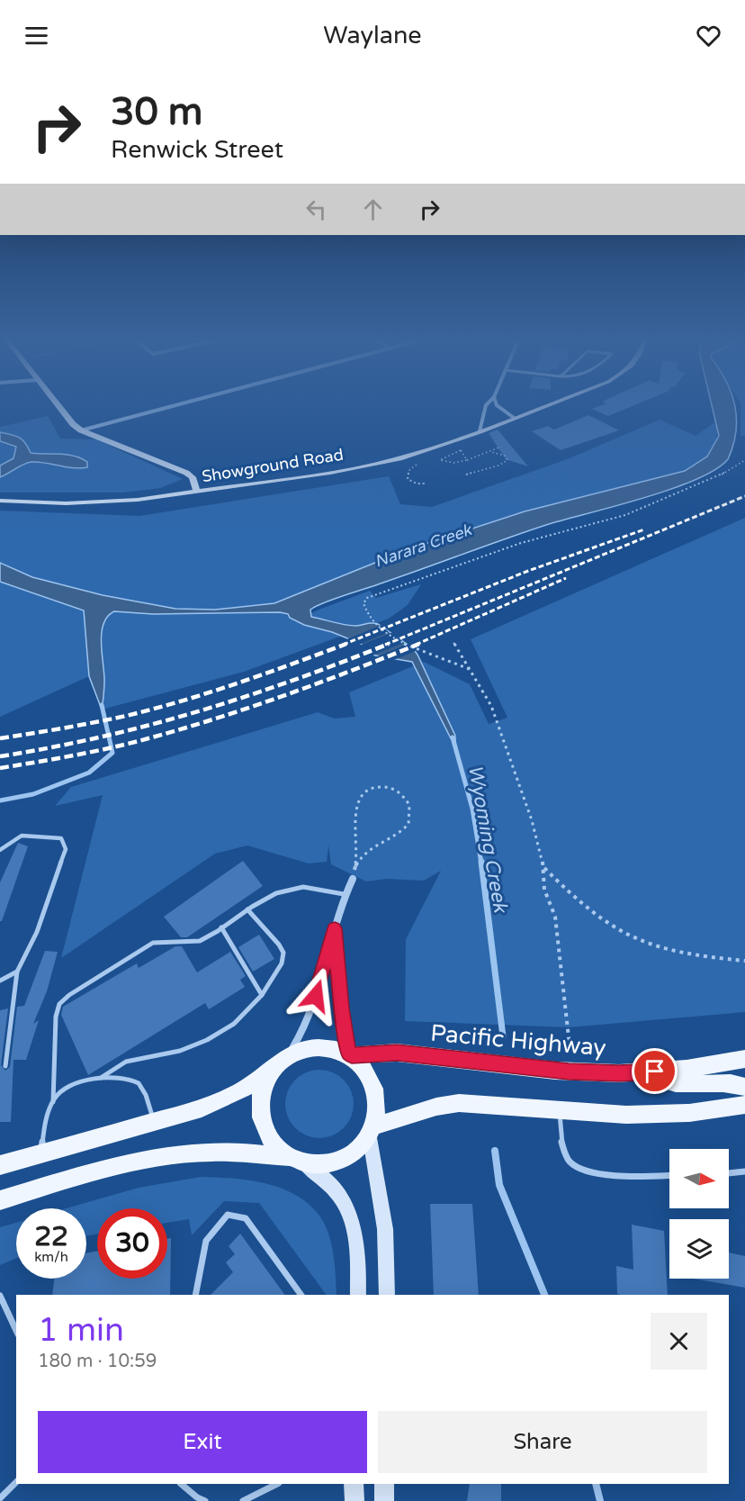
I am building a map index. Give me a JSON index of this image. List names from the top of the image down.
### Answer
{
  "streets": {
    "main road": ["Pacific Highway"],
    "street": ["Showground Road"]
  },
  "water": ["Narara Creek", "Wyoming Creek"],
  "north": "right",
  "page": {
    "header": "Waylane",
    "turn": ["30 m", "Renwick Street"],
    "speed": "22 km/h",
    "limit": "30",
    "heading": ["1 min", "180 m · 10:59"],
    "buttons": ["Exit", "Share"]
  }
}
